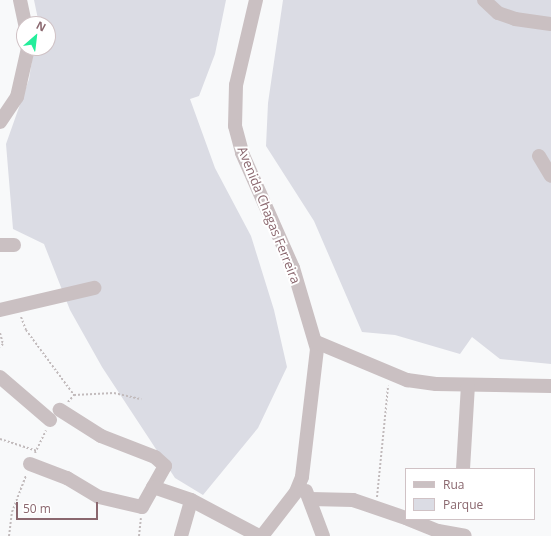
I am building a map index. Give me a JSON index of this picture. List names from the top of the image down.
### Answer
{
  "streets": {
    "street": ["Avenida Chagas Ferreira"]
  },
  "legend": ["Rua", "Parque"],
  "scale_bar": "50 m",
  "north": "top right"
}
